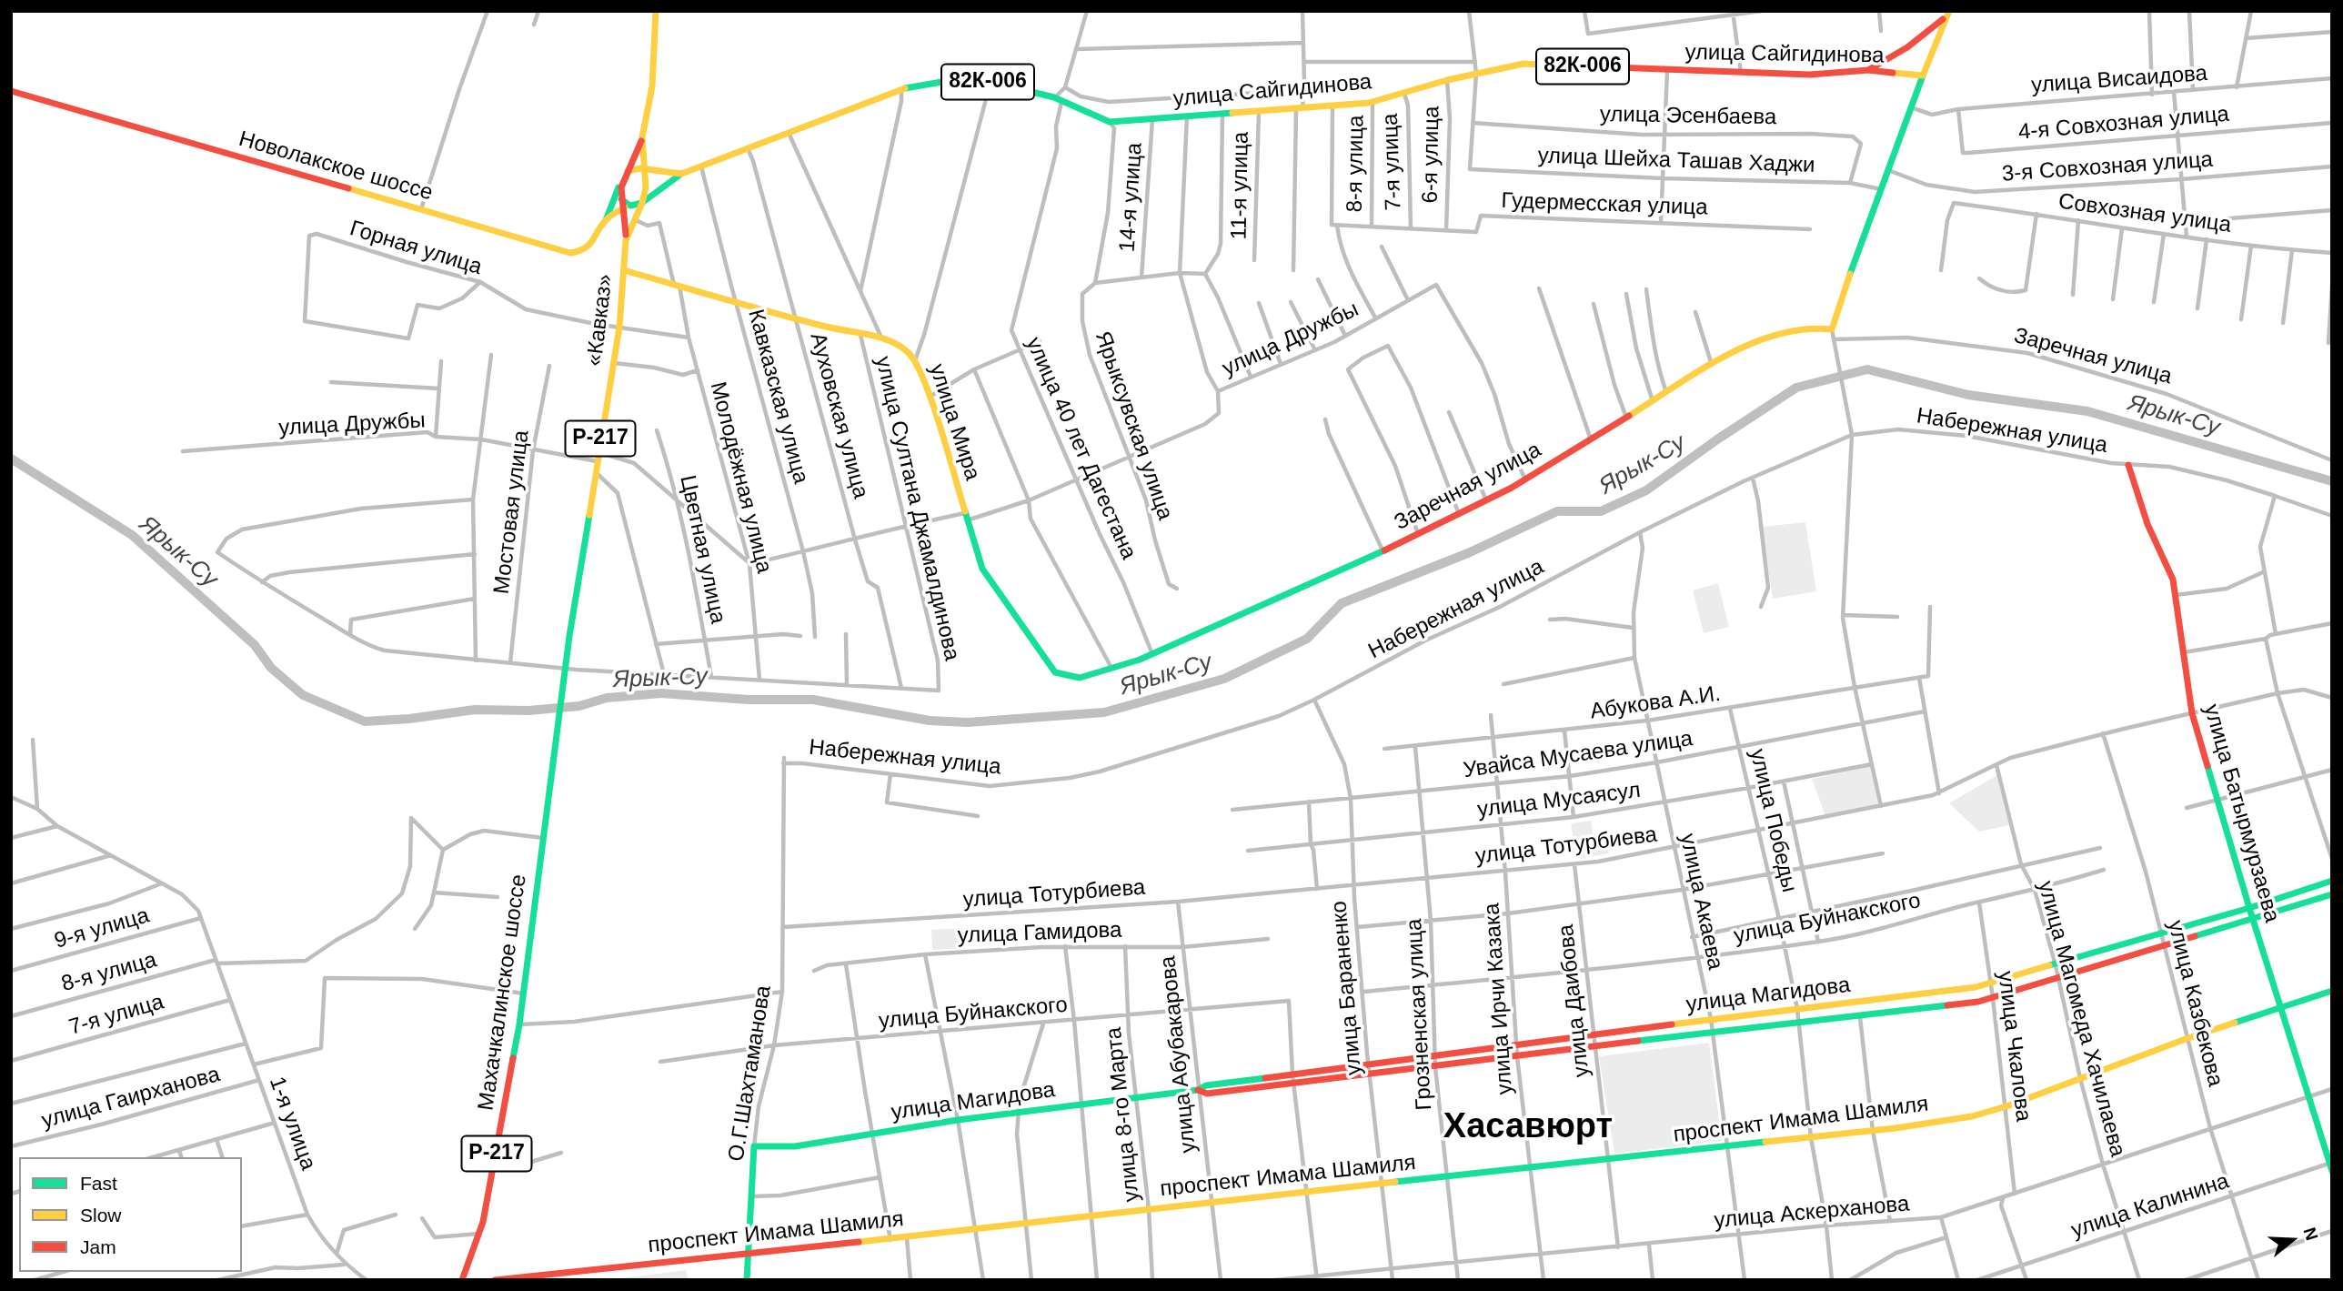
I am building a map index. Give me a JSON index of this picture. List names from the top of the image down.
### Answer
{
  "streets": {
    "main road": [
      "улица Сайгидинова",
      "82К-006",
      "Новолакское шоссе",
      "«Кавказ»",
      "Заречная улица",
      "улица Мира",
      "Р-217",
      "улица Батырмурзаева",
      "Махачкалинское шоссе",
      "улица Магидова",
      "О.Г.Шахтаманова",
      "проспект Имама Шамиля"
    ],
    "street": [
      "улица Висаидова",
      "улица Эсенбаева",
      "4-я Совхозная улица",
      "6-я улица",
      "улица Шейха Ташав Хаджи",
      "7-я улица",
      "8-я улица",
      "3-я Совхозная улица",
      "11-я улица",
      "14-я улица",
      "Гудермесская улица",
      "Совхозная улица",
      "Горная улица",
      "улица Дружбы",
      "Кавказская улица",
      "Ауховская улица",
      "Ярыксувская улица",
      "Набережная улица",
      "улица 40 лет Дагестана",
      "Молодёжная улица",
      "улица Султана Джамалдинова",
      "Мостовая улица",
      "Цветная улица",
      "Абукова А.И.",
      "Увайса Мусаева улица",
      "улица Мусаясул",
      "улица Победы",
      "улица Тотурбиева",
      "улица Акаева",
      "улица Буйнакского",
      "9-я улица",
      "улица Гамидова",
      "улица Бараненко",
      "улица Ирчи Казака",
      "улица Даибова",
      "улица Казбекова",
      "Грозненская улица",
      "улица Магомеда Хачилаева",
      "улица Чкалова",
      "улица Абубакарова",
      "улица Гаирханова",
      "улица 8-го Марта",
      "1-я улица",
      "улица Калинина",
      "улица Аскерханова"
    ]
  },
  "crossings": [
    ["улица Сайгидинова", "82К-006"],
    ["улица Сайгидинова", "6-я улица"],
    ["улица Сайгидинова", "7-я улица"],
    ["улица Сайгидинова", "8-я улица"],
    ["улица Сайгидинова", "11-я улица"],
    ["улица Сайгидинова", "14-я улица"],
    ["улица Сайгидинова", "Кавказская улица"],
    ["улица Сайгидинова", "Ауховская улица"],
    ["улица Сайгидинова", "Ярыксувская улица"],
    ["улица Сайгидинова", "улица 40 лет Дагестана"],
    ["82К-006", "Новолакское шоссе"],
    ["82К-006", "«Кавказ»"],
    ["82К-006", "Р-217"],
    ["улица Висаидова", "4-я Совхозная улица"],
    ["улица Эсенбаева", "улица Шейха Ташав Хаджи"],
    ["6-я улица", "Гудермесская улица"],
    ["7-я улица", "Гудермесская улица"],
    ["7-я улица", "1-я улица"],
    ["8-я улица", "Гудермесская улица"],
    ["8-я улица", "1-я улица"],
    ["Новолакское шоссе", "«Кавказ»"],
    ["Новолакское шоссе", "Р-217"],
    ["Горная улица", "«Кавказ»"],
    ["Горная улица", "Молодёжная улица"],
    ["«Кавказ»", "улица Дружбы"],
    ["«Кавказ»", "улица Мира"],
    ["«Кавказ»", "Р-217"],
    ["«Кавказ»", "Махачкалинское шоссе"],
    ["улица Дружбы", "Заречная улица"],
    ["улица Дружбы", "Кавказская улица"],
    ["улица Дружбы", "Ауховская улица"],
    ["улица Дружбы", "улица Мира"],
    ["улица Дружбы", "Ярыксувская улица"],
    ["улица Дружбы", "улица 40 лет Дагестана"],
    ["улица Дружбы", "Молодёжная улица"],
    ["улица Дружбы", "улица Султана Джамалдинова"],
    ["улица Дружбы", "Мостовая улица"],
    ["Заречная улица", "улица Мира"],
    ["Заречная улица", "улица 40 лет Дагестана"],
    ["Кавказская улица", "улица Мира"],
    ["Ауховская улица", "улица Мира"],
    ["Ауховская улица", "улица Султана Джамалдинова"],
    ["улица Мира", "Молодёжная улица"],
    ["улица Мира", "улица Султана Джамалдинова"],
    ["Набережная улица", "улица Батырмурзаева"],
    ["Набережная улица", "улица Акаева"],
    ["Набережная улица", "улица Бараненко"],
    ["Набережная улица", "О.Г.Шахтаманова"],
    ["Абукова А.И.", "улица Победы"],
    ["Абукова А.И.", "улица Акаева"],
    ["Абукова А.И.", "улица Ирчи Казака"],
    ["Абукова А.И.", "Грозненская улица"],
    ["Увайса Мусаева улица", "улица Победы"],
    ["Увайса Мусаева улица", "улица Акаева"],
    ["Увайса Мусаева улица", "улица Бараненко"],
    ["Увайса Мусаева улица", "улица Ирчи Казака"],
    ["Увайса Мусаева улица", "Грозненская улица"],
    ["улица Мусаясул", "улица Победы"],
    ["улица Мусаясул", "улица Акаева"],
    ["улица Мусаясул", "улица Бараненко"],
    ["улица Мусаясул", "улица Ирчи Казака"],
    ["улица Мусаясул", "Грозненская улица"],
    ["улица Батырмурзаева", "улица Тотурбиева"],
    ["улица Батырмурзаева", "улица Магидова"],
    ["улица Батырмурзаева", "проспект Имама Шамиля"],
    ["улица Батырмурзаева", "улица Калинина"],
    ["улица Батырмурзаева", "улица Аскерханова"],
    ["улица Победы", "улица Тотурбиева"],
    ["улица Победы", "улица Буйнакского"],
    ["улица Победы", "улица Магидова"],
    ["улица Победы", "проспект Имама Шамиля"],
    ["улица Победы", "улица Аскерханова"],
    ["улица Тотурбиева", "улица Акаева"],
    ["улица Тотурбиева", "улица Бараненко"],
    ["улица Тотурбиева", "улица Ирчи Казака"],
    ["улица Тотурбиева", "улица Даибова"],
    ["улица Тотурбиева", "улица Казбекова"],
    ["улица Тотурбиева", "Грозненская улица"],
    ["улица Тотурбиева", "улица Магомеда Хачилаева"],
    ["улица Тотурбиева", "улица Абубакарова"],
    ["улица Тотурбиева", "О.Г.Шахтаманова"],
    ["улица Акаева", "улица Буйнакского"],
    ["улица Акаева", "улица Магидова"],
    ["улица Акаева", "проспект Имама Шамиля"],
    ["улица Акаева", "улица Аскерханова"],
    ["улица Буйнакского", "улица Бараненко"],
    ["улица Буйнакского", "улица Магидова"],
    ["улица Буйнакского", "улица Ирчи Казака"],
    ["улица Буйнакского", "улица Даибова"],
    ["улица Буйнакского", "Грозненская улица"],
    ["улица Буйнакского", "улица Магомеда Хачилаева"],
    ["улица Буйнакского", "улица Чкалова"],
    ["улица Буйнакского", "улица Абубакарова"],
    ["улица Буйнакского", "О.Г.Шахтаманова"],
    ["улица Буйнакского", "улица 8-го Марта"],
    ["9-я улица", "1-я улица"],
    ["улица Гамидова", "улица Абубакарова"],
    ["улица Гамидова", "улица 8-го Марта"],
    ["улица Бараненко", "улица Магидова"],
    ["улица Бараненко", "проспект Имама Шамиля"],
    ["улица Бараненко", "улица Аскерханова"],
    ["улица Магидова", "улица Ирчи Казака"],
    ["улица Магидова", "улица Даибова"],
    ["улица Магидова", "улица Казбекова"],
    ["улица Магидова", "Грозненская улица"],
    ["улица Магидова", "улица Магомеда Хачилаева"],
    ["улица Магидова", "улица Чкалова"],
    ["улица Магидова", "улица Абубакарова"],
    ["улица Магидова", "О.Г.Шахтаманова"],
    ["улица Магидова", "улица 8-го Марта"],
    ["улица Ирчи Казака", "проспект Имама Шамиля"],
    ["улица Ирчи Казака", "улица Аскерханова"],
    ["улица Даибова", "проспект Имама Шамиля"],
    ["улица Даибова", "улица Аскерханова"],
    ["улица Казбекова", "проспект Имама Шамиля"],
    ["улица Казбекова", "улица Калинина"],
    ["улица Казбекова", "улица Аскерханова"],
    ["Грозненская улица", "проспект Имама Шамиля"],
    ["Грозненская улица", "улица Аскерханова"],
    ["улица Магомеда Хачилаева", "проспект Имама Шамиля"],
    ["улица Магомеда Хачилаева", "улица Калинина"],
    ["улица Магомеда Хачилаева", "улица Аскерханова"],
    ["улица Чкалова", "проспект Имама Шамиля"],
    ["улица Чкалова", "улица Аскерханова"],
    ["улица Абубакарова", "проспект Имама Шамиля"],
    ["О.Г.Шахтаманова", "проспект Имама Шамиля"],
    ["улица Гаирханова", "1-я улица"],
    ["улица 8-го Марта", "проспект Имама Шамиля"]
  ],
  "districts": ["Хасавюрт"],
  "water": ["Ярык-Су"],
  "legend": ["Fast", "Slow", "Jam"],
  "north": "right"
}
